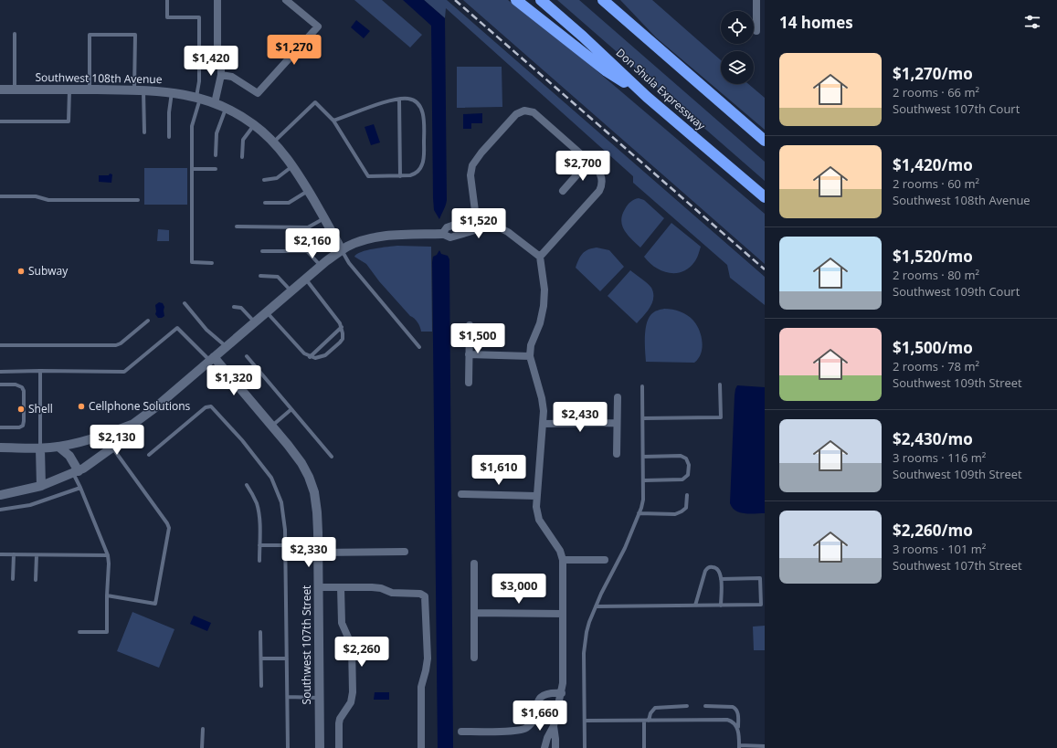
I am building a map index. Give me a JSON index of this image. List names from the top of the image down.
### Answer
{
  "streets": {
    "highway": ["Don Shula Expressway"],
    "street": ["Southwest 108th Avenue", "Southwest 107th Street"]
  },
  "places": ["Subway", "Cellphone Solutions", "Shell"],
  "page": {
    "heading": "14 homes",
    "price": [
      "$1,270",
      "$1,420",
      "$2,700",
      "$1,520",
      "$2,160",
      "$1,500",
      "$1,320",
      "$2,430",
      "$2,130",
      "$1,610",
      "$2,330",
      "$3,000",
      "$2,260",
      "$1,660"
    ],
    "list": [
      {
        "name": "$1,270/mo",
        "note": "2 rooms · 66 m² · Southwest 107th Court"
      },
      {
        "name": "$1,420/mo",
        "note": "2 rooms · 60 m² · Southwest 108th Avenue"
      },
      {
        "name": "$1,520/mo",
        "note": "2 rooms · 80 m² · Southwest 109th Court"
      },
      {
        "name": "$1,500/mo",
        "note": "2 rooms · 78 m² · Southwest 109th Street"
      },
      {
        "name": "$2,430/mo",
        "note": "3 rooms · 116 m² · Southwest 109th Street"
      },
      {
        "name": "$2,260/mo",
        "note": "3 rooms · 101 m² · Southwest 107th Street"
      }
    ]
  }
}
